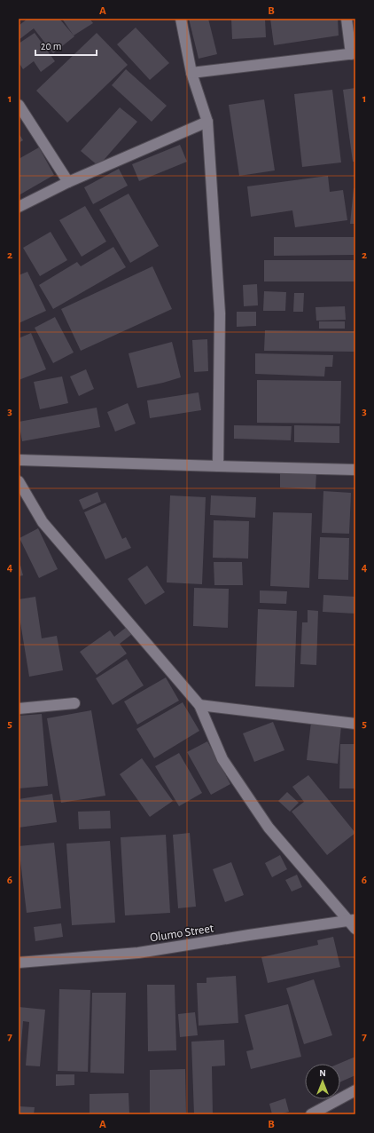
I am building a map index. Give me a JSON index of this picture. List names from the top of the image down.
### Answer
{
  "streets": {
    "street": ["Olumo Street"]
  },
  "scale_bar": "20 m",
  "north": "top",
  "grid": {
    "columns": ["A", "B"],
    "rows": [
      "1",
      "2",
      "3",
      "4",
      "5",
      "6",
      "7"
    ]
  }
}
